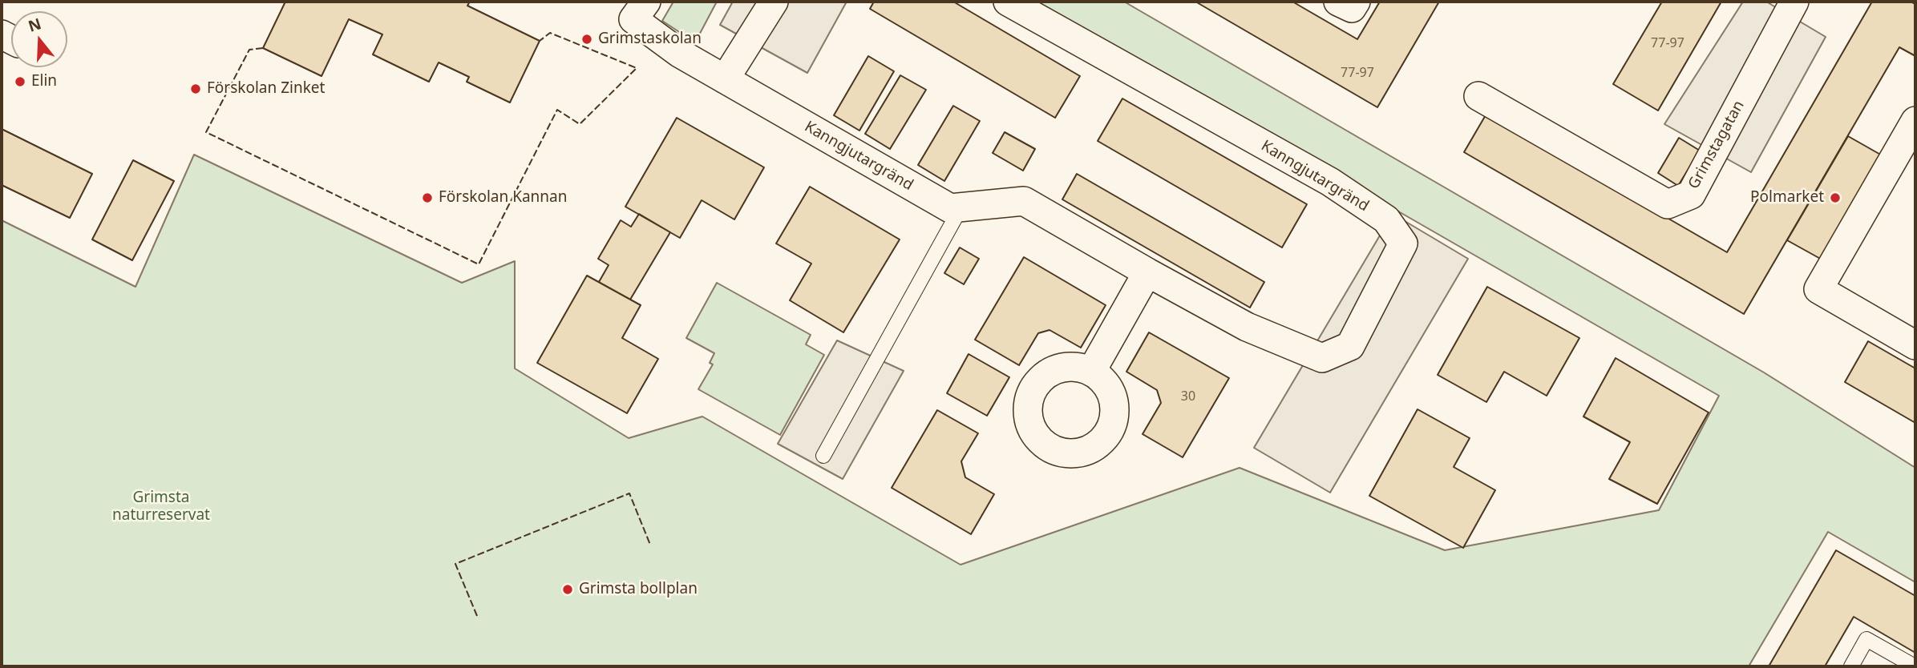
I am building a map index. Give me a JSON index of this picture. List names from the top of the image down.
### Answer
{
  "streets": {
    "street": ["Grimstagatan", "Kanngjutargränd"]
  },
  "parks": ["Grimsta naturreservat"],
  "places": [
    "Grimstaskolan",
    "Elin",
    "Förskolan Zinket",
    "Förskolan Kannan",
    "Polmarket",
    "Grimsta bollplan"
  ],
  "house_numbers": ["77-97", "77-97", "30"],
  "north": "top"
}
